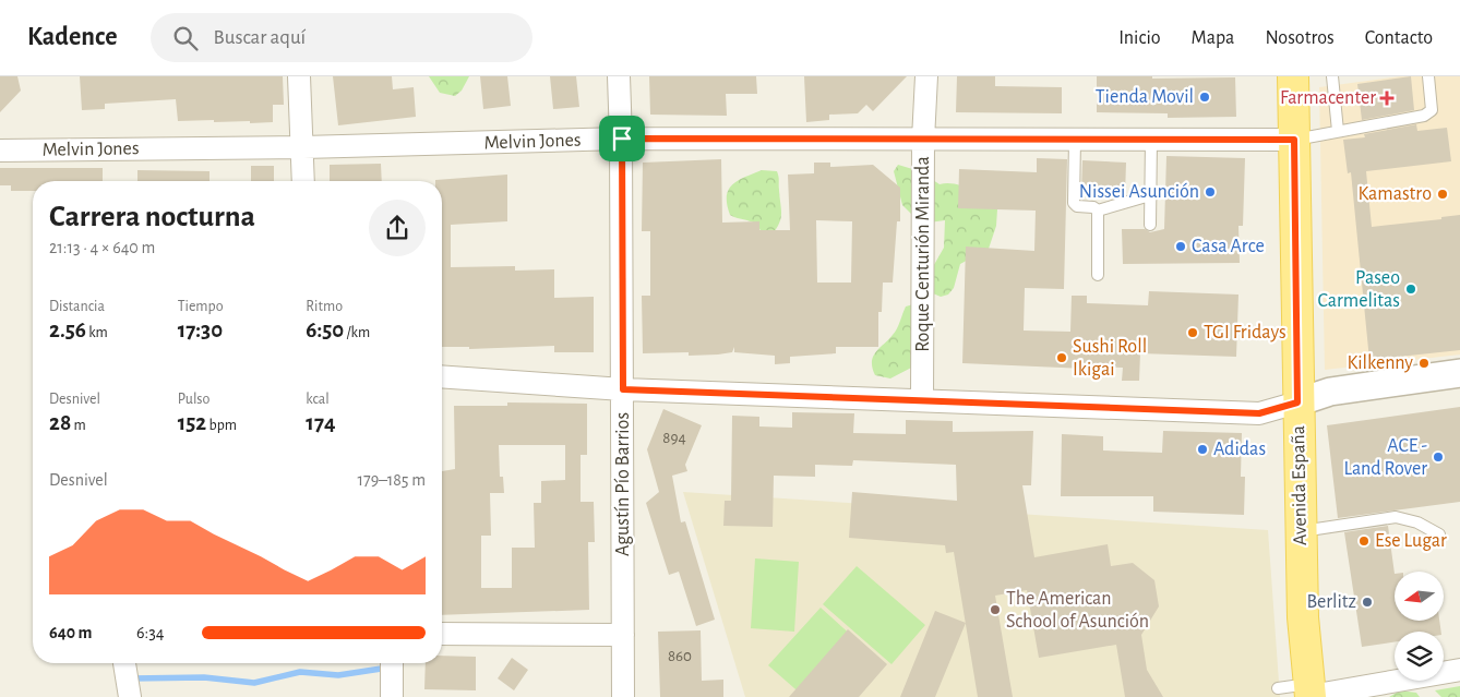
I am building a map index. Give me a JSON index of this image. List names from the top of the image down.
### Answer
{
  "streets": {
    "main road": ["Avenida España"],
    "street": ["Melvin Jones", "Roque Centurión Miranda", "Agustín Pío Barrios"]
  },
  "crossings": [
    ["Melvin Jones", "Roque Centurión Miranda"],
    ["Melvin Jones", "Agustín Pío Barrios"],
    ["Melvin Jones", "Avenida España"]
  ],
  "places": {
    "other": [
      "Tienda Movil",
      "Nissei Asunción",
      "Kamastro",
      "Casa Arce",
      "Paseo Carmelitas",
      "TGI Fridays",
      "Sushi Roll Ikigai",
      "Kilkenny",
      "Adidas",
      "ACE - Land Rover",
      "Ese Lugar",
      "Berlitz",
      "The American School of Asunción"
    ],
    "health": ["Farmacenter"]
  },
  "house_numbers": ["894", "860"],
  "north": "left",
  "page": {
    "header": "Kadence",
    "search": "Buscar aquí",
    "nav": [
      "Inicio",
      "Mapa",
      "Nosotros",
      "Contacto"
    ],
    "heading": ["Carrera nocturna", "21:13 · 4 × 640 m"],
    "stats": [
      ["Distancia", "2.56 km"],
      ["Tiempo", "17:30"],
      ["Ritmo", "6:50 /km"],
      ["Desnivel", "28 m"],
      ["Pulso", "152 bpm"],
      ["kcal", "174"]
    ],
    "chart": ["Desnivel", "179–185 m"],
    "list": [
      {
        "name": "640 m",
        "note": "6:34"
      }
    ]
  }
}
